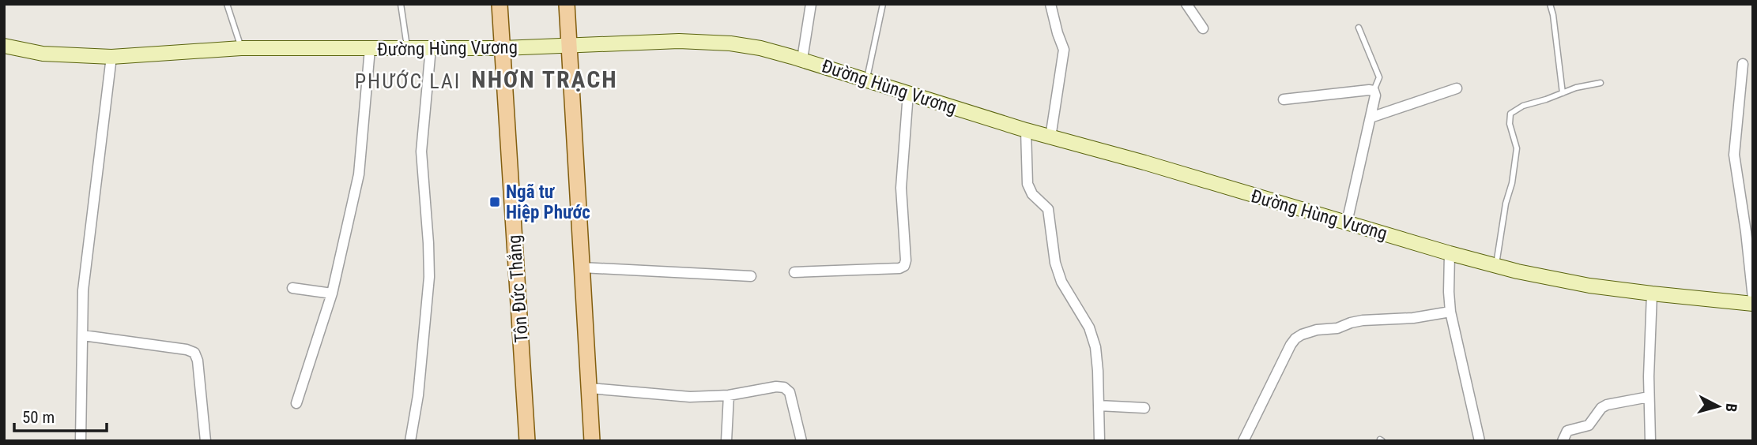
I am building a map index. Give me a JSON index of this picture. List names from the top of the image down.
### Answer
{
  "streets": {
    "main road": ["Tôn Đức Thắng"],
    "street": ["Đường Hùng Vương"]
  },
  "crossings": [
    ["Đường Hùng Vương", "Tôn Đức Thắng"]
  ],
  "districts": ["NHƠN TRẠCH", "PHƯỚC LAI"],
  "places": {
    "transit": ["Ngã tư Hiệp Phước"]
  },
  "scale_bar": "50 m",
  "north": "right"
}
